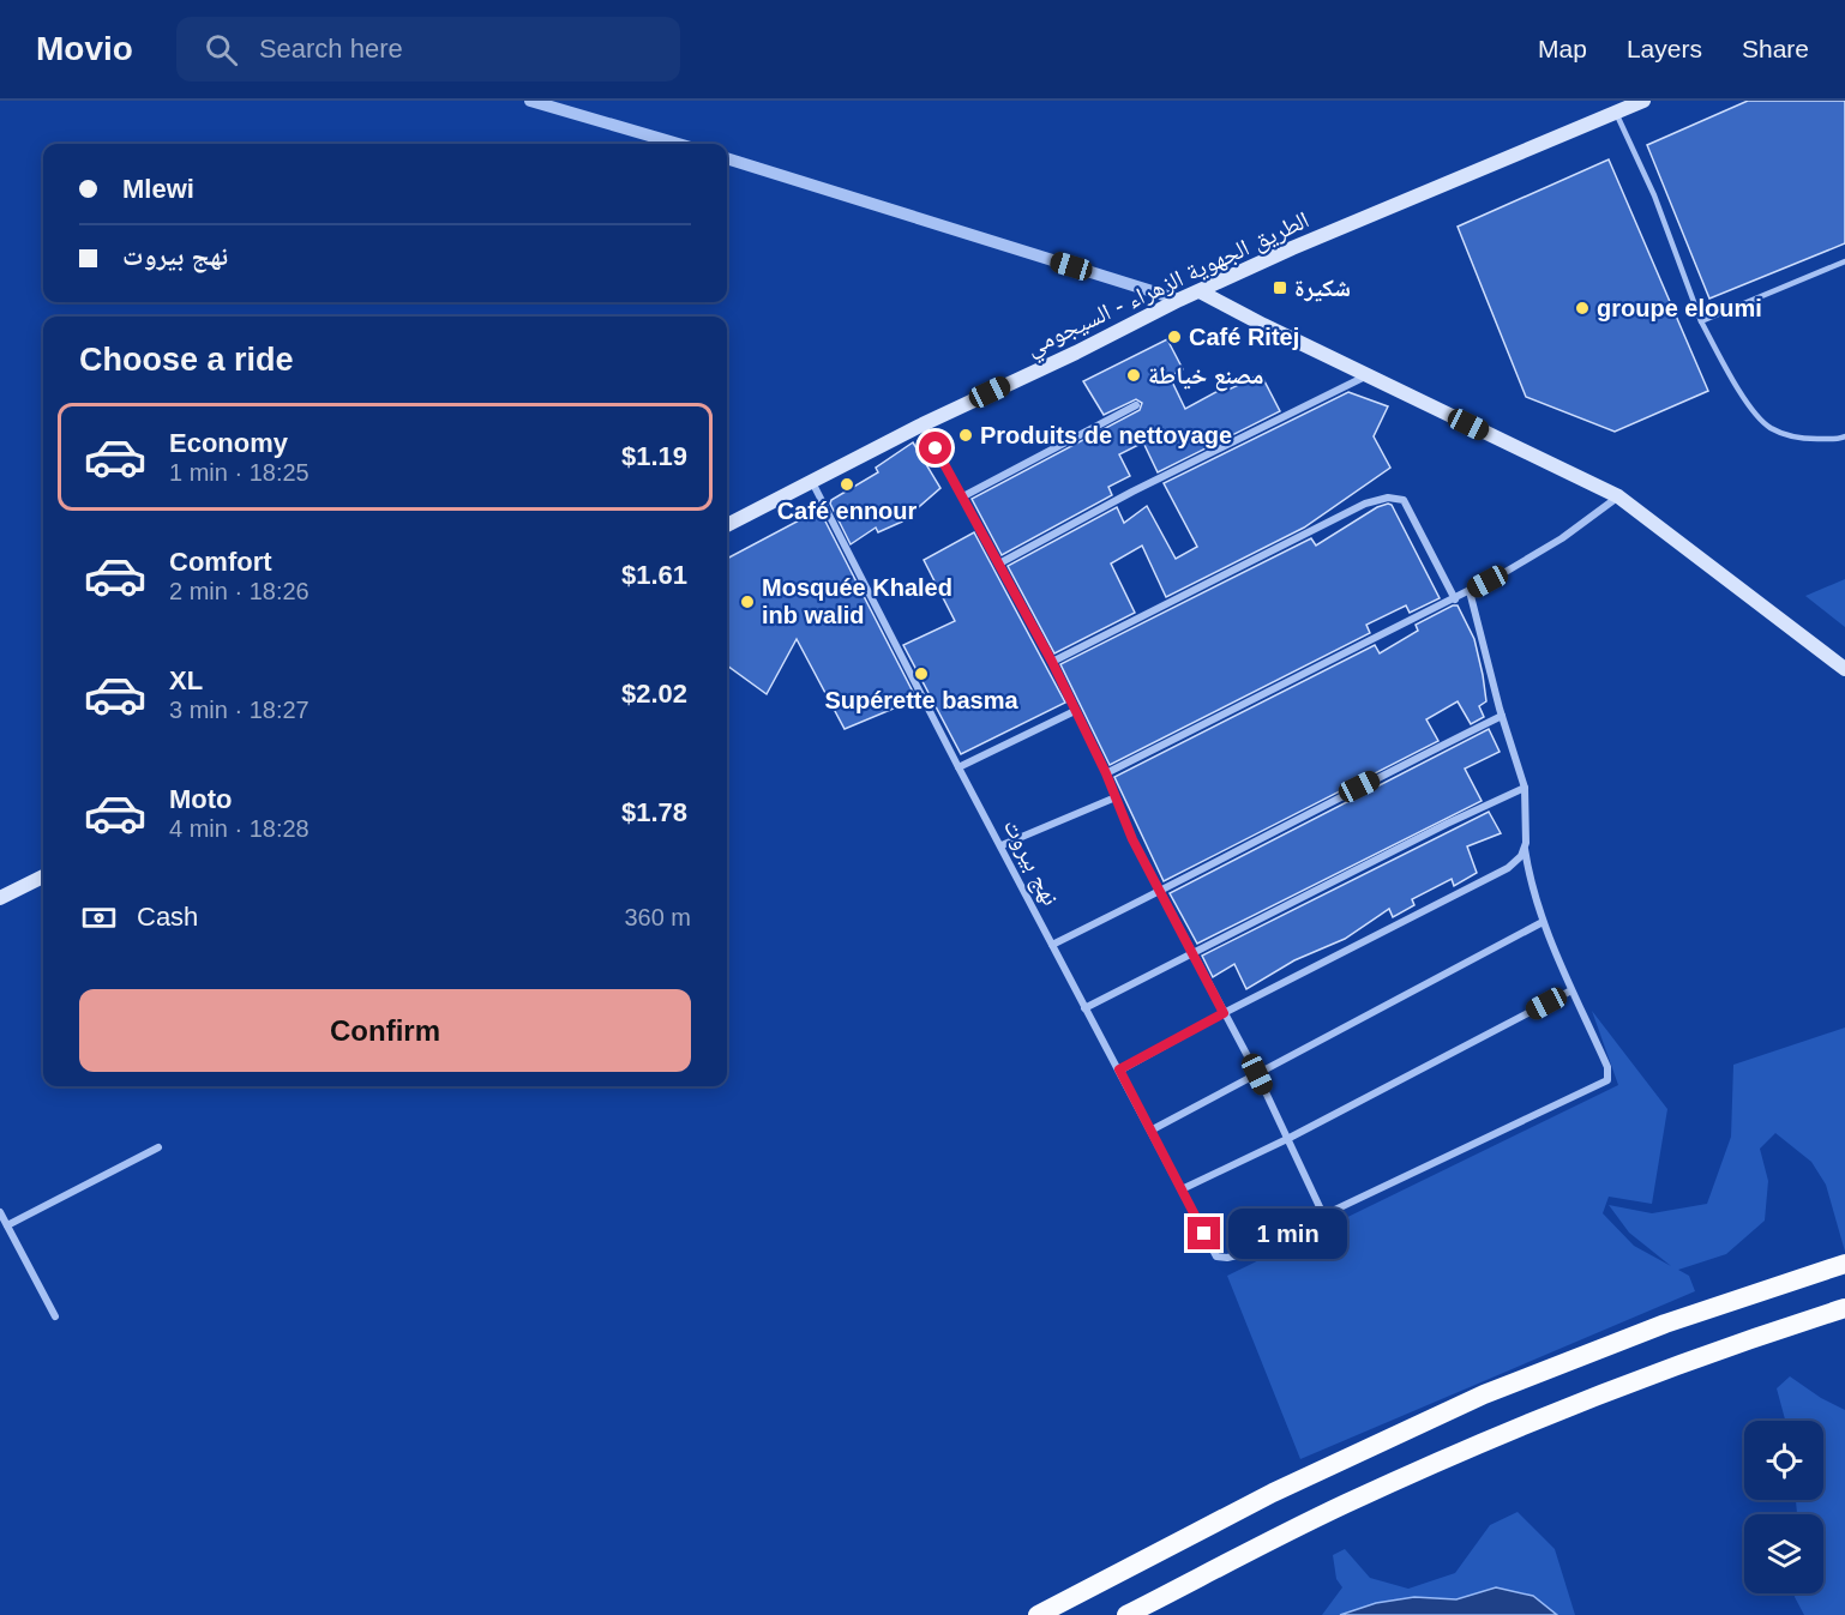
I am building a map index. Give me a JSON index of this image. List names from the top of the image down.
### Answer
{
  "streets": {
    "main road": ["الطريق الجهوية الزهراء - السيجومي"],
    "street": ["نهج بيروت"]
  },
  "crossings": [
    ["الطريق الجهوية الزهراء - السيجومي", "نهج بيروت"]
  ],
  "places": {
    "transit": ["شكيرة"],
    "other": [
      "groupe eloumi",
      "Café Ritej",
      "مصنع خياطة",
      "Produits de nettoyage",
      "Café ennour",
      "Mosquée Khaled inb walid",
      "Supérette basma"
    ]
  },
  "page": {
    "header": "Movio",
    "search": "Search here",
    "nav": ["Map", "Layers", "Share"],
    "banner": ["Mlewi", "نهج بيروت"],
    "heading": "Choose a ride",
    "list": [
      {
        "name": "Economy",
        "note": "1 min · 18:25",
        "value": "$1.19"
      },
      {
        "name": "Comfort",
        "note": "2 min · 18:26",
        "value": "$1.61"
      },
      {
        "name": "XL",
        "note": "3 min · 18:27",
        "value": "$2.02"
      },
      {
        "name": "Moto",
        "note": "4 min · 18:28",
        "value": "$1.78"
      }
    ],
    "pay": ["Cash", "360 m"],
    "buttons": "Confirm",
    "bubble": "1 min"
  }
}
